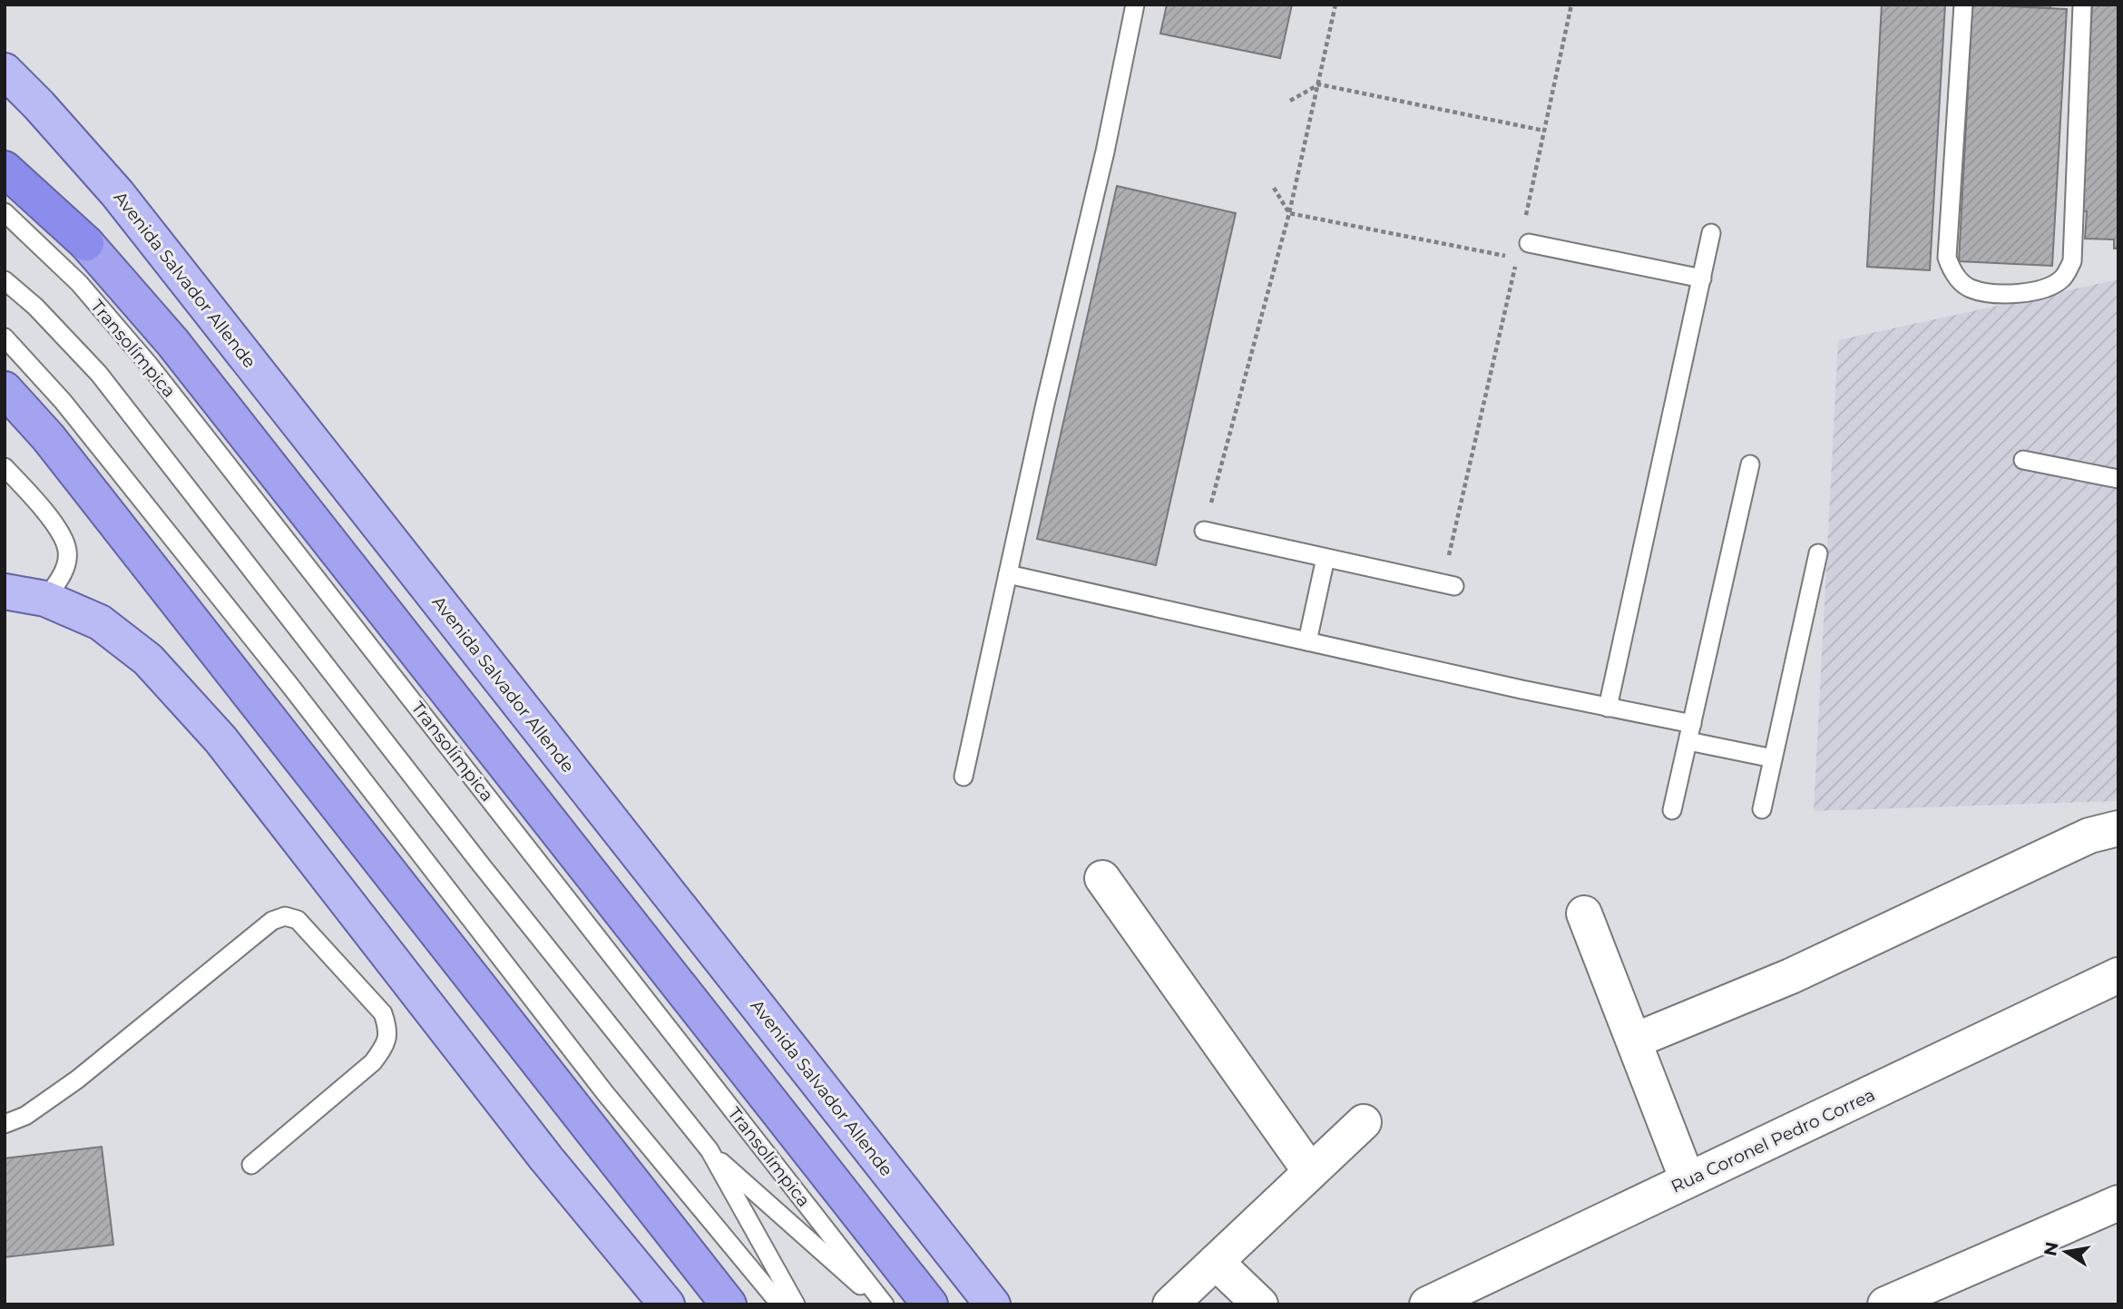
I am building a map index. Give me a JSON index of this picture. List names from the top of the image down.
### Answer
{
  "streets": {
    "main road": ["Avenida Salvador Allende"],
    "street": ["Rua Coronel Pedro Correa"],
    "lane": ["Transolímpica"]
  },
  "north": "left"
}
